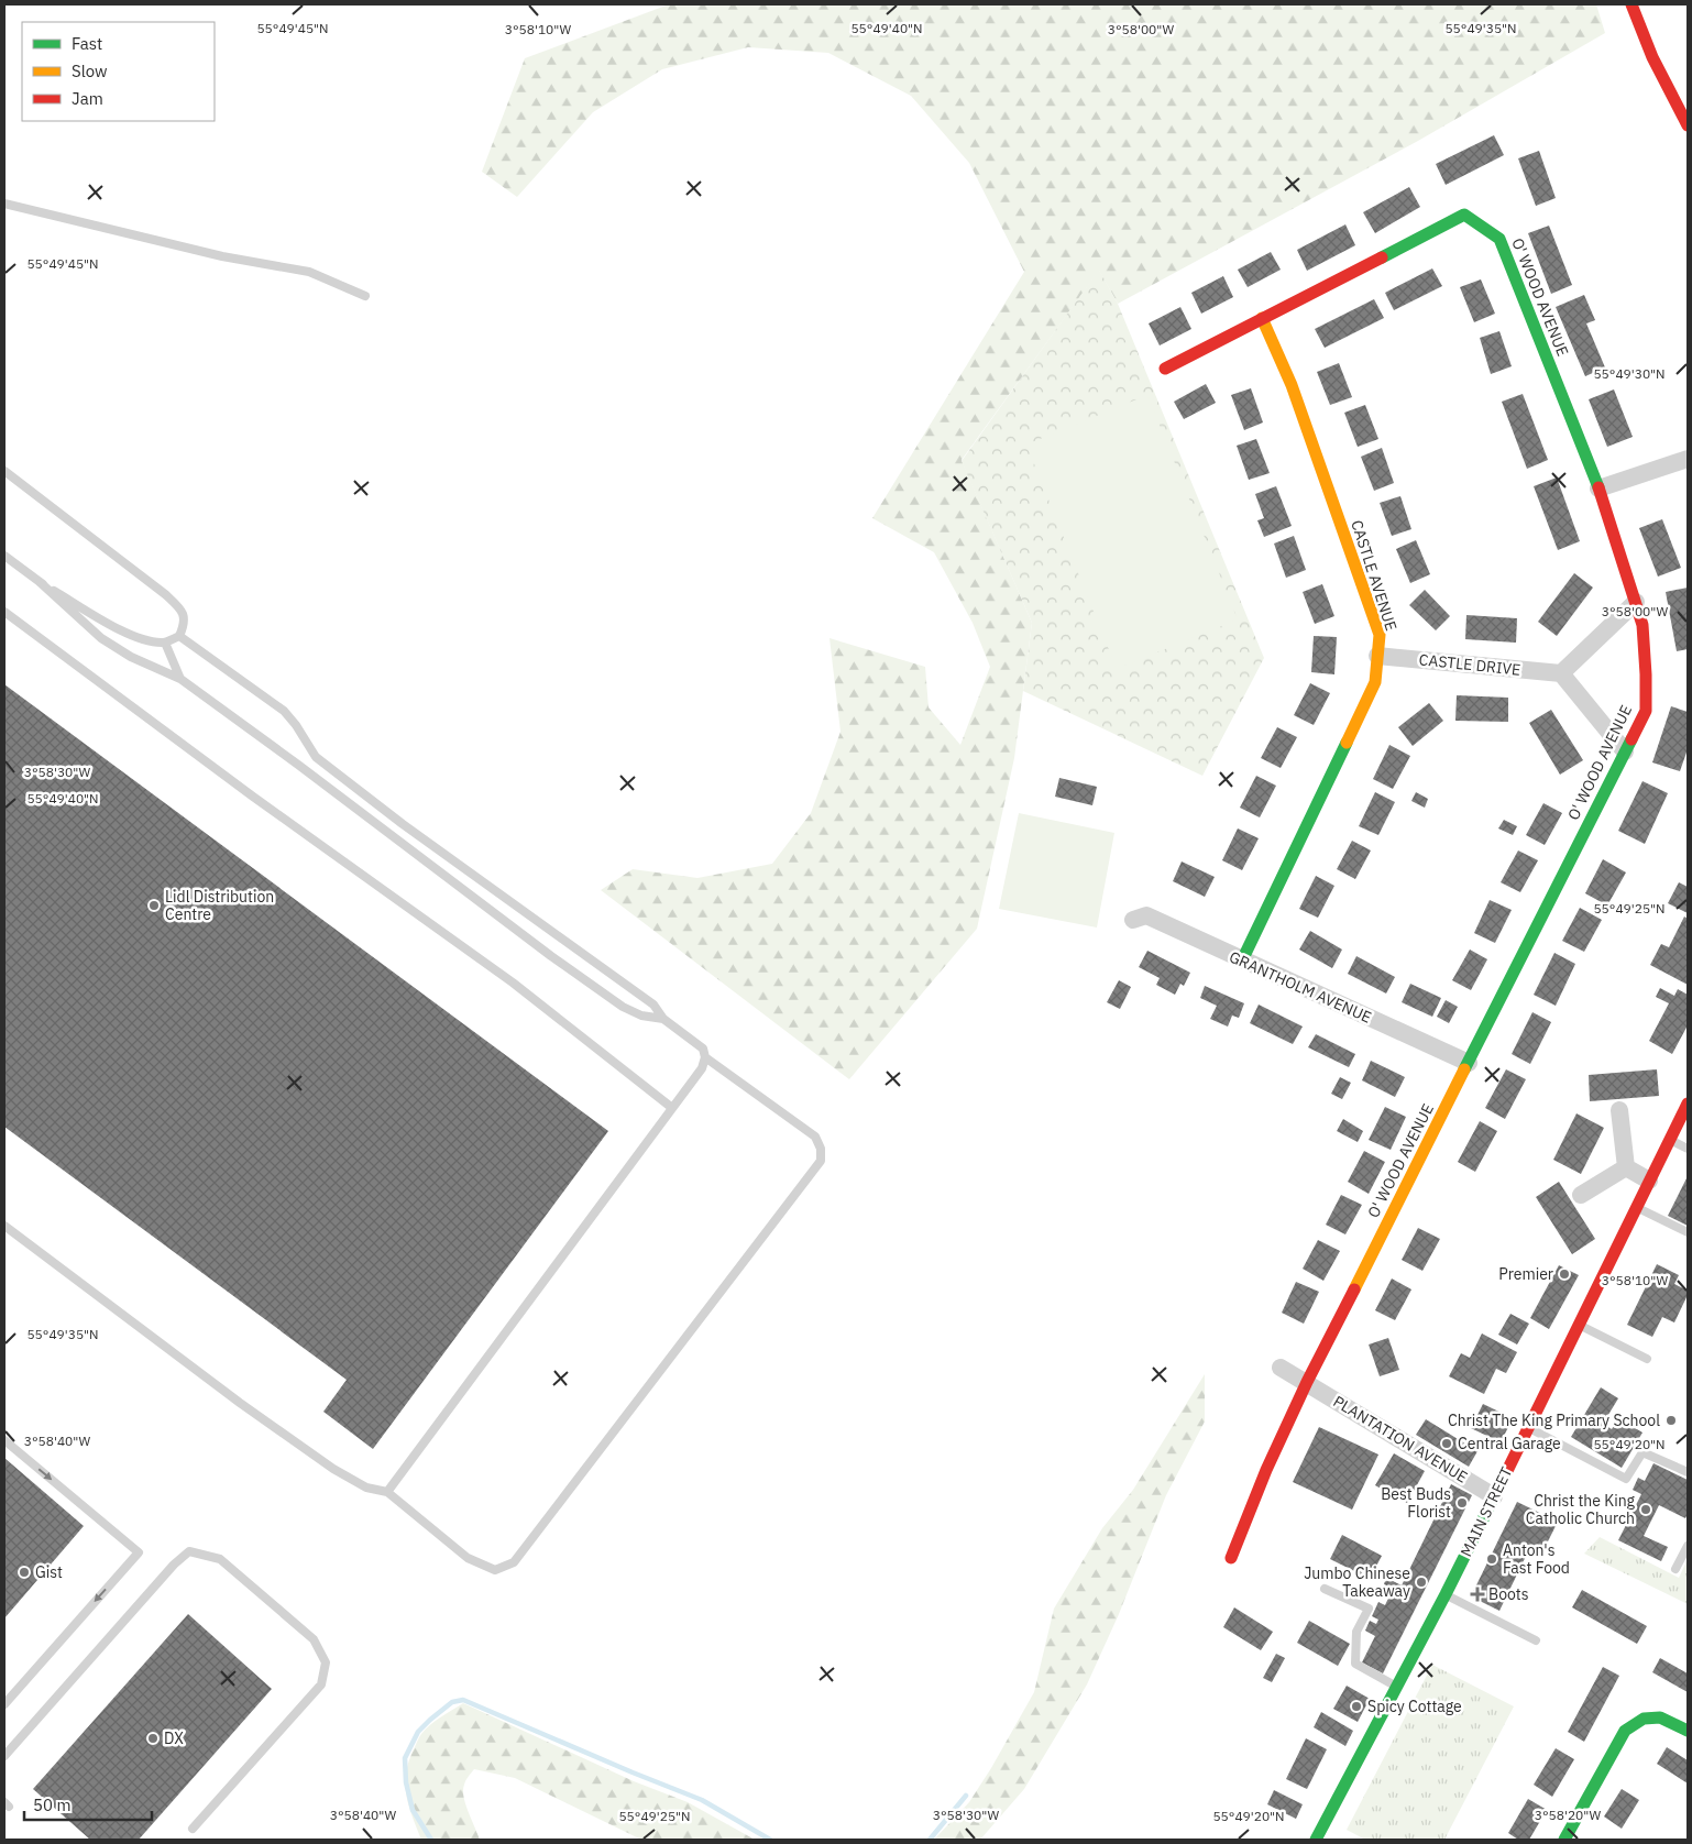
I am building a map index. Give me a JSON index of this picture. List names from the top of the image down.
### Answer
{
  "streets": {
    "street": [
      "O' WOOD AVENUE",
      "CASTLE AVENUE",
      "CASTLE DRIVE",
      "GRANTHOLM AVENUE",
      "PLANTATION AVENUE",
      "MAIN STREET"
    ]
  },
  "crossings": [
    ["O' WOOD AVENUE", "CASTLE AVENUE"],
    ["O' WOOD AVENUE", "GRANTHOLM AVENUE"],
    ["O' WOOD AVENUE", "PLANTATION AVENUE"],
    ["CASTLE AVENUE", "CASTLE DRIVE"],
    ["CASTLE AVENUE", "GRANTHOLM AVENUE"],
    ["PLANTATION AVENUE", "MAIN STREET"]
  ],
  "places": {
    "other": [
      "Lidl Distribution Centre",
      "Premier",
      "Christ The King Primary School",
      "Central Garage",
      "Best Buds Florist",
      "Christ the King Catholic Church",
      "Anton's Fast Food",
      "Gist",
      "Jumbo Chinese Takeaway",
      "Spicy Cottage",
      "DX"
    ],
    "health": ["Boots"]
  },
  "legend": ["Fast", "Slow", "Jam"],
  "scale_bar": "50 m",
  "coordinates": [
    "55°49'40\"N",
    "55°49'35\"N",
    "55°49'45\"N",
    "3°58'10\"W",
    "3°58'00\"W",
    "55°49'30\"N",
    "3°58'30\"W",
    "55°49'25\"N",
    "3°58'40\"W",
    "55°49'20\"N",
    "3°58'20\"W"
  ]
}
